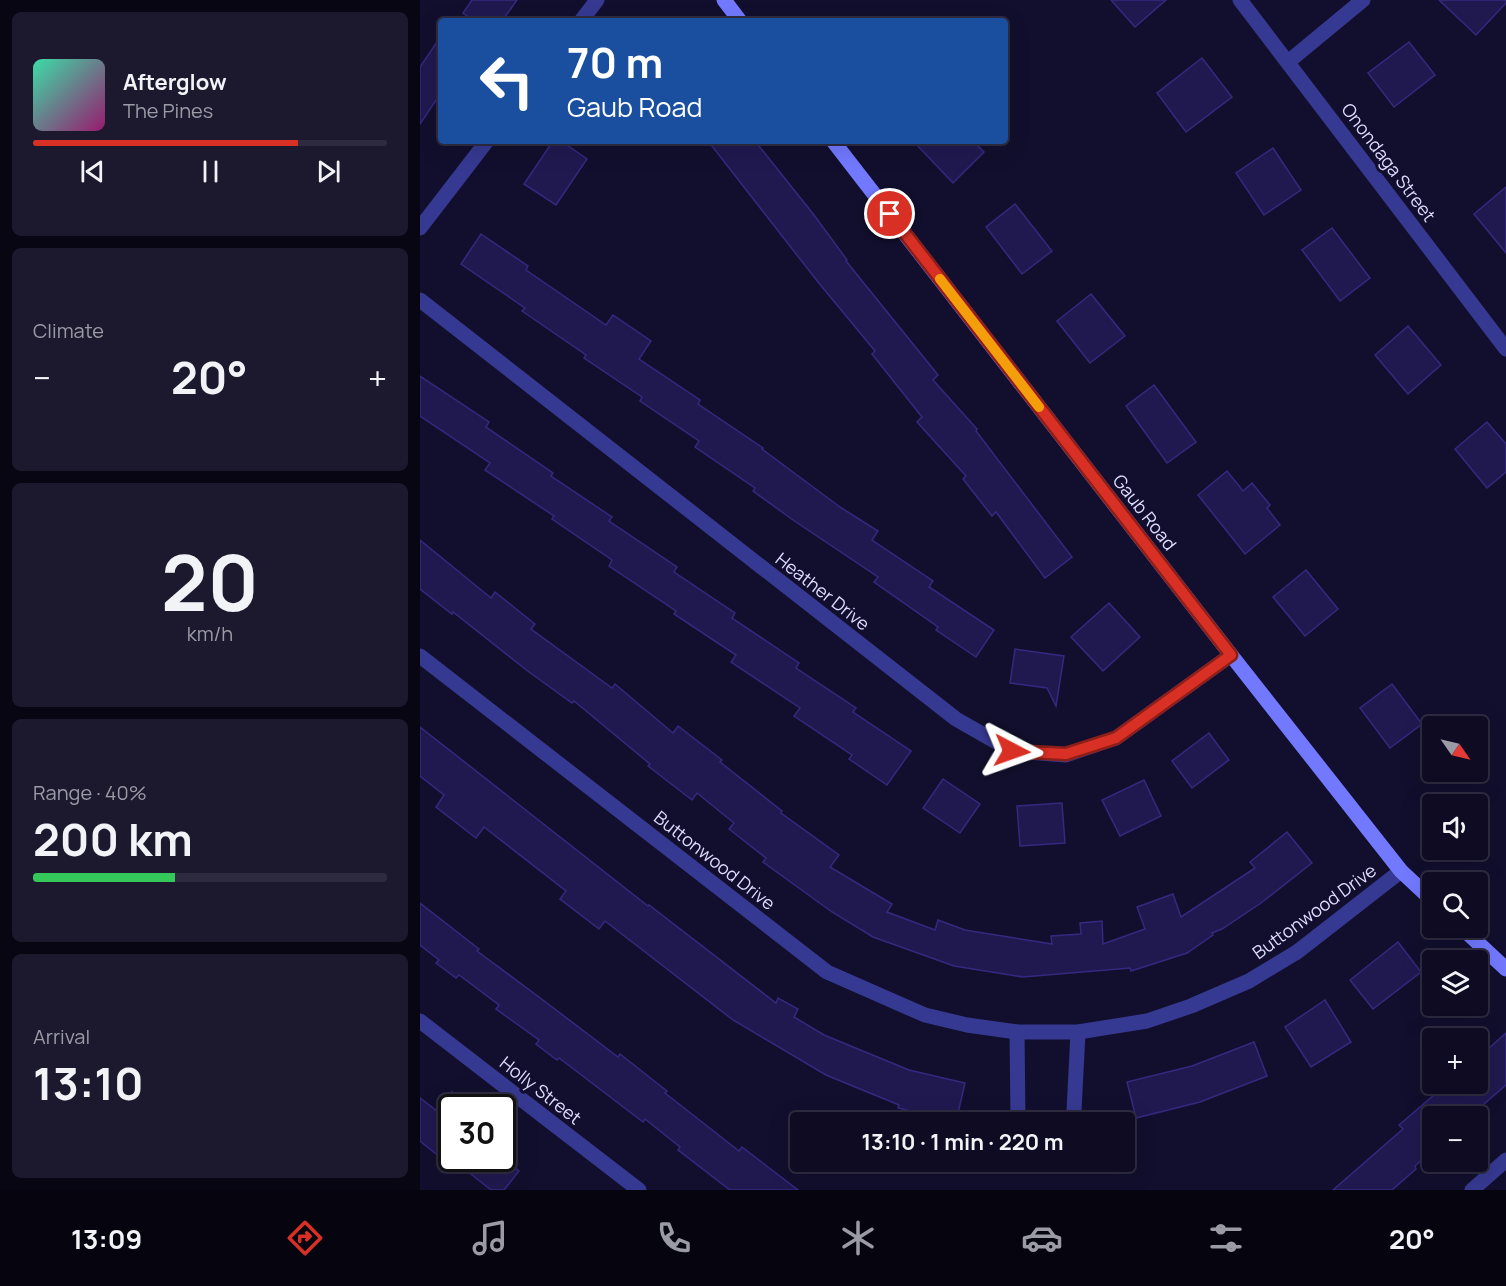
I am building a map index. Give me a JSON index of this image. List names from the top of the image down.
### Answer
{
  "streets": {
    "street": [
      "Onondaga Street",
      "Gaub Road",
      "Heather Drive",
      "Buttonwood Drive",
      "Holly Street"
    ]
  },
  "crossings": [
    ["Gaub Road", "Heather Drive"],
    ["Gaub Road", "Buttonwood Drive"]
  ],
  "north": "bottom right",
  "page": {
    "turn": ["70 m", "Gaub Road"],
    "song": ["Afterglow", "The Pines"],
    "tile": [
      "Climate",
      ["20", "km/h"],
      ["Range · 40%", "200 km"],
      ["Arrival", "13:10"]
    ],
    "heat": ["−", "20°", "+"],
    "map_buttons": ["+", "−"],
    "limit": "30",
    "trip": "13:10 · 1 min · 220 m",
    "tabs": ["13:09", "20°"]
  }
}
